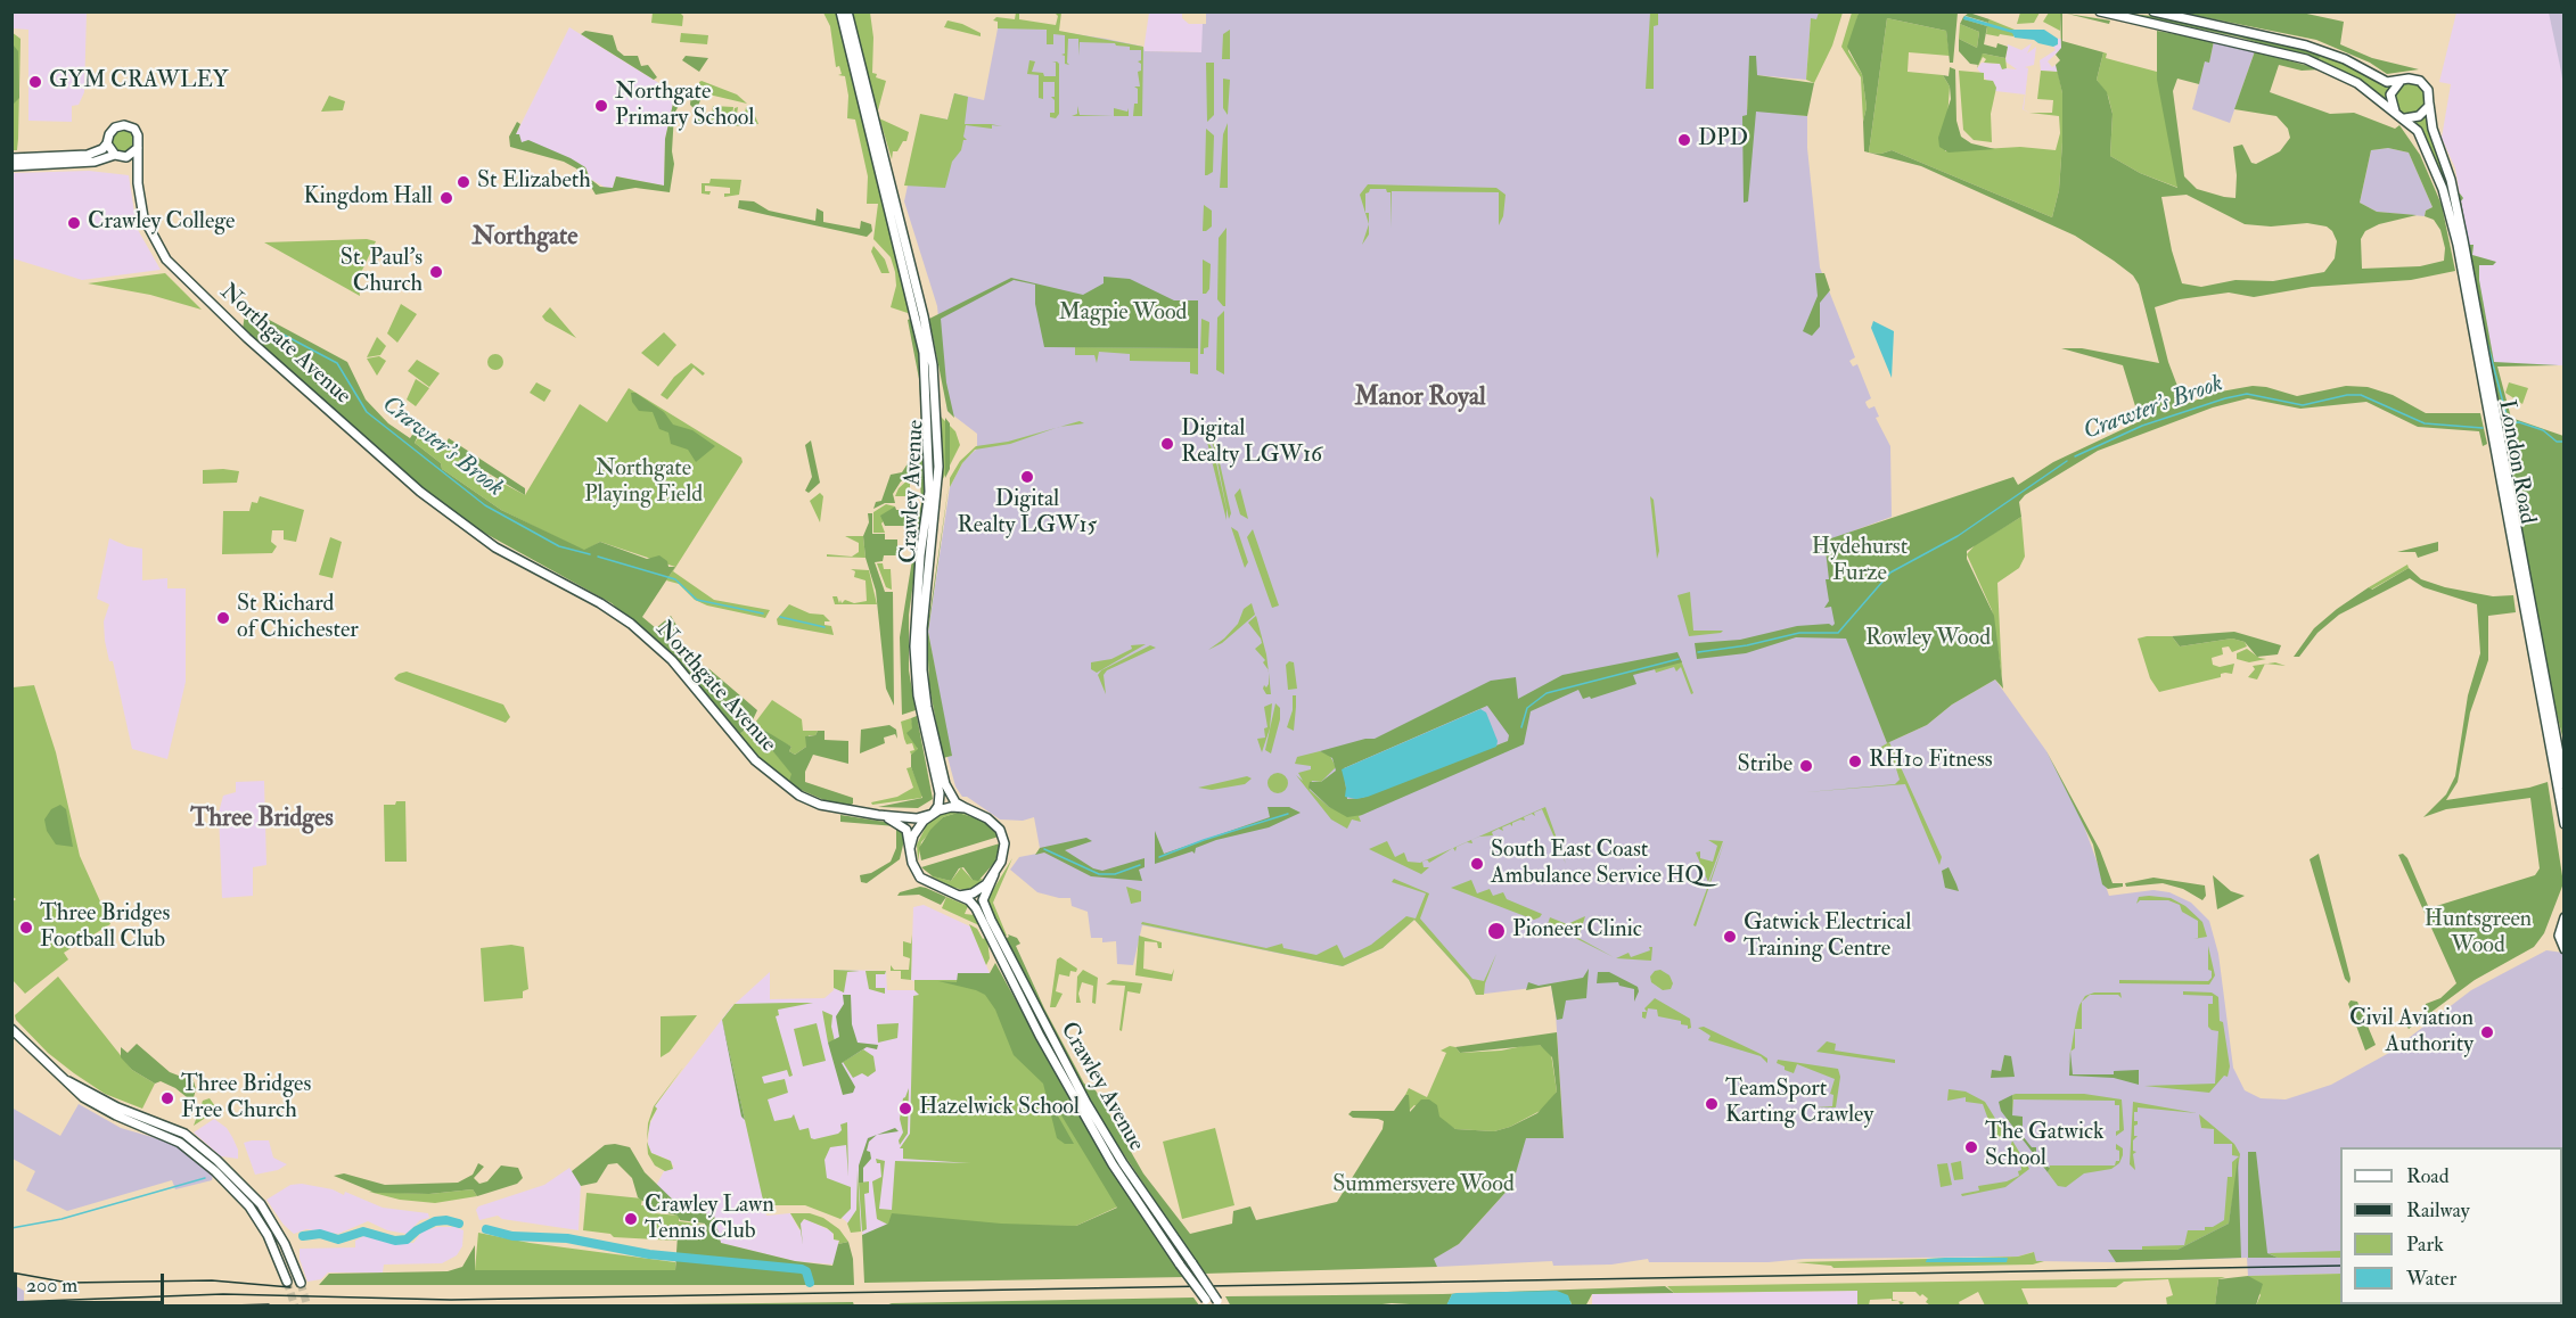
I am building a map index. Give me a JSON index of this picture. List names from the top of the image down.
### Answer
{
  "streets": {
    "main road": ["Northgate Avenue", "London Road", "Crawley Avenue"]
  },
  "crossings": [
    ["Northgate Avenue", "Crawley Avenue"]
  ],
  "districts": ["Northgate", "Manor Royal", "Three Bridges"],
  "water": ["Crawter's Brook"],
  "parks": [
    "Magpie Wood",
    "Northgate Playing Field",
    "Hydehurst Furze",
    "Rowley Wood",
    "Huntsgreen Wood",
    "Summersvere Wood"
  ],
  "places": [
    "GYM CRAWLEY",
    "Northgate Primary School",
    "DPD",
    "St Elizabeth",
    "Kingdom Hall",
    "Crawley College",
    "St. Paul's Church",
    "Digital Realty LGW16",
    "Digital Realty LGW15",
    "St Richard of Chichester",
    "RH10 Fitness",
    "Stribe",
    "South East Coast Ambulance Service HQ",
    "Three Bridges Football Club",
    "Pioneer Clinic",
    "Gatwick Electrical Training Centre",
    "Civil Aviation Authority",
    "Three Bridges Free Church",
    "TeamSport Karting Crawley",
    "Hazelwick School",
    "The Gatwick School",
    "Crawley Lawn Tennis Club"
  ],
  "legend": [
    "Road",
    "Railway",
    "Park",
    "Water"
  ],
  "scale_bar": "200 m"
}
